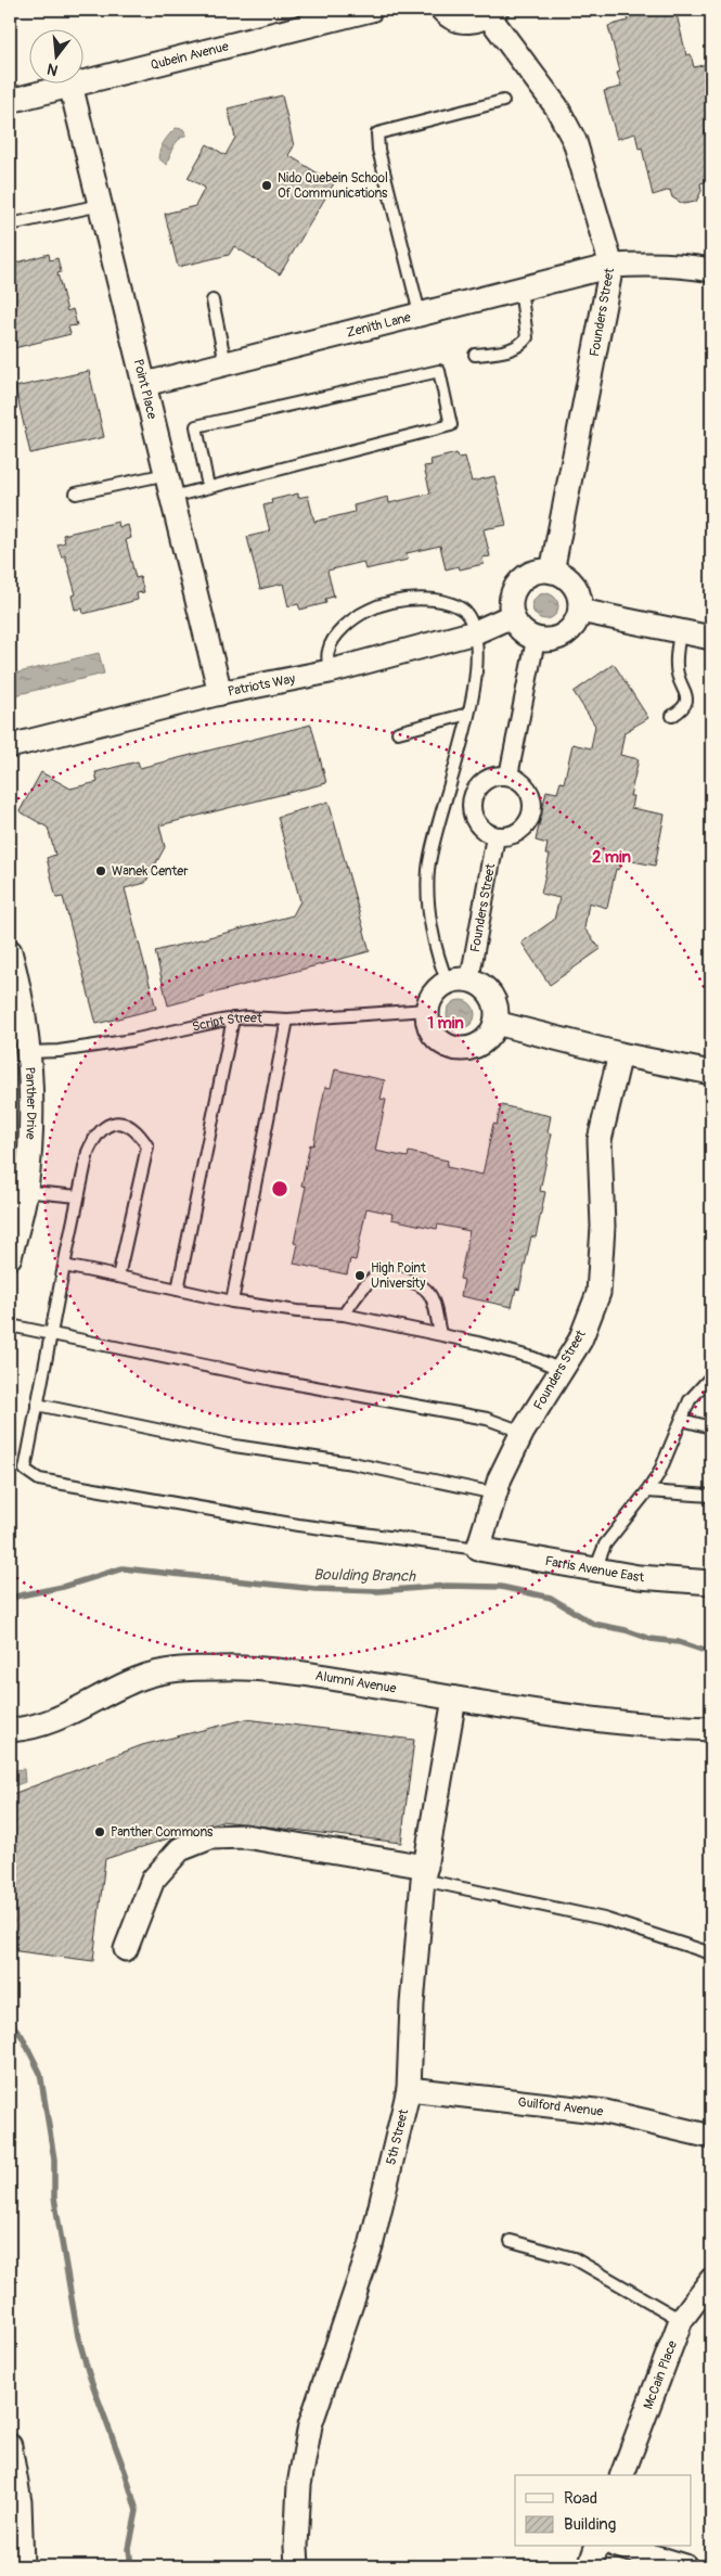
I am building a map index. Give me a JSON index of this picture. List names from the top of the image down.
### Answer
{
  "streets": {
    "street": [
      "Qubein Avenue",
      "Founders Street",
      "Zenith Lane",
      "Point Place",
      "Patriots Way",
      "Panther Drive",
      "Farris Avenue East",
      "Alumni Avenue",
      "Guilford Avenue",
      "5th Street",
      "McCain Place"
    ],
    "lane": ["Script Street"]
  },
  "crossings": [
    ["Qubein Avenue", "Point Place"],
    ["Founders Street", "Zenith Lane"],
    ["Founders Street", "Patriots Way"],
    ["Founders Street", "Script Street"],
    ["Founders Street", "Farris Avenue East"],
    ["Zenith Lane", "Point Place"],
    ["Point Place", "Patriots Way"],
    ["Script Street", "Panther Drive"],
    ["Alumni Avenue", "5th Street"],
    ["Guilford Avenue", "5th Street"]
  ],
  "water": ["Boulding Branch"],
  "places": [
    "Nido Quebein School Of Communications",
    "Wanek Center",
    "High Point University",
    "Panther Commons"
  ],
  "legend": ["Road", "Building"],
  "north": "bottom",
  "rings": ["2 min", "1 min"]
}
